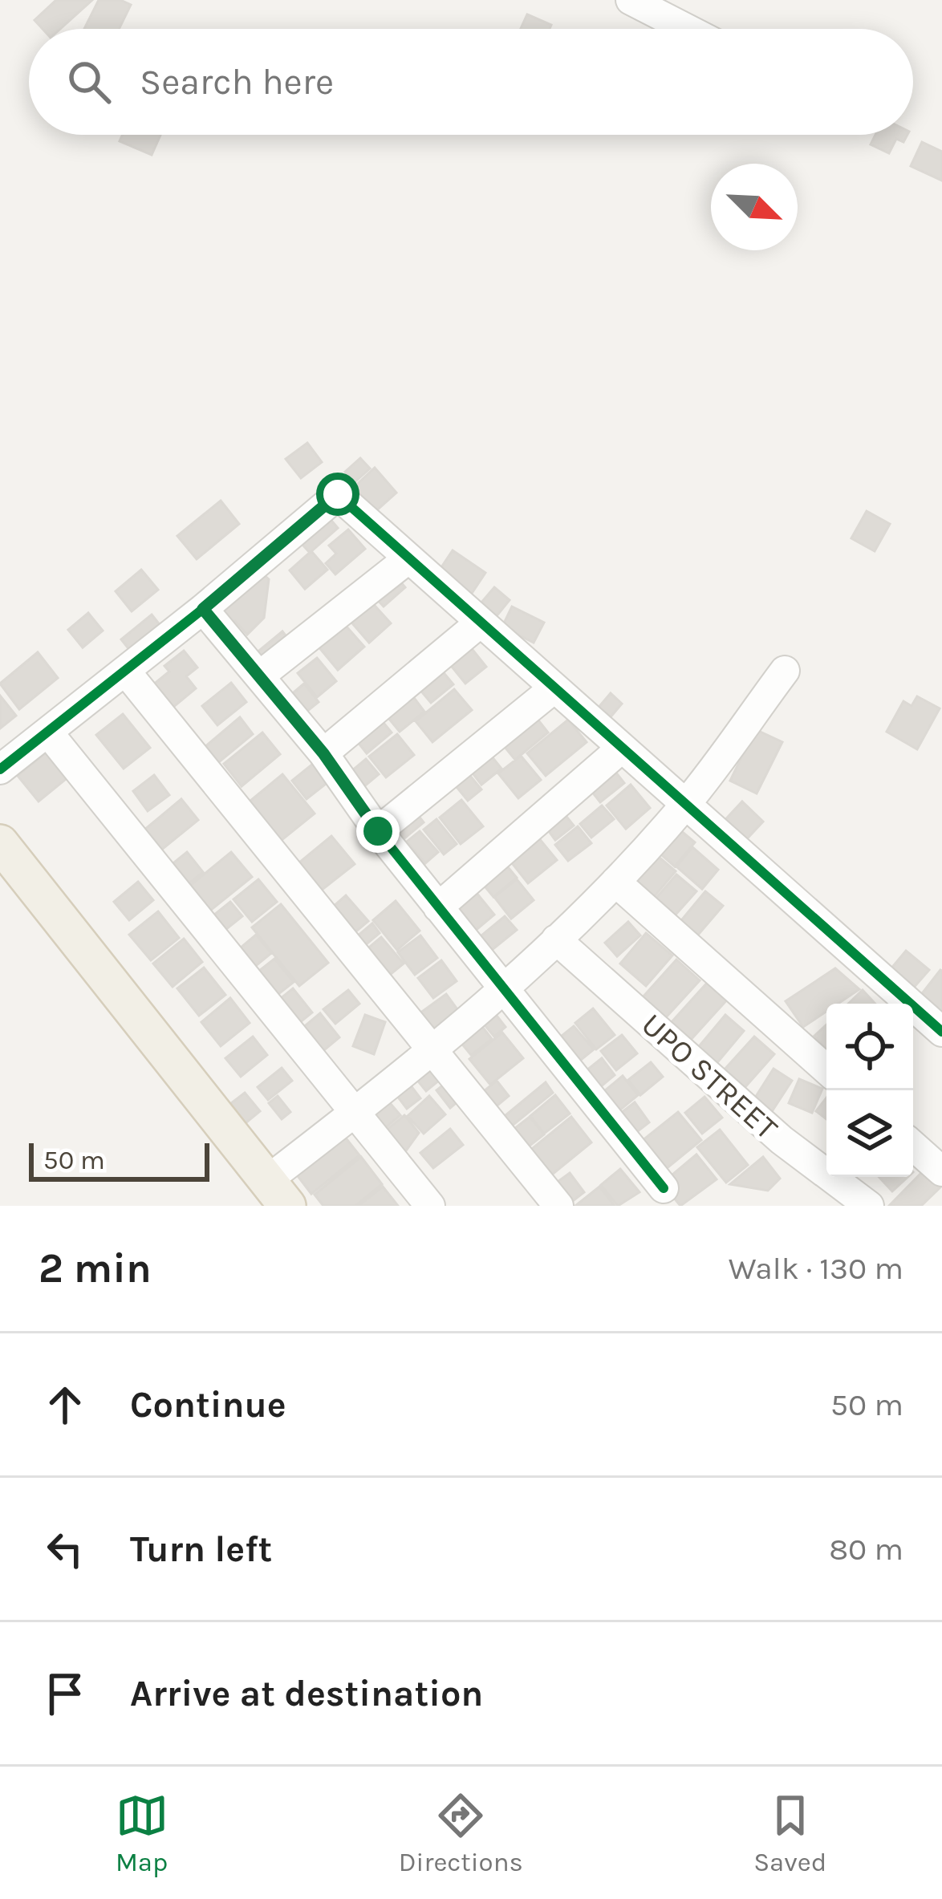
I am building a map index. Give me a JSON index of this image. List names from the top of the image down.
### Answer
{
  "streets": {
    "street": ["UPO STREET"]
  },
  "scale_bar": "50 m",
  "north": "bottom right",
  "page": {
    "search": "Search here",
    "scale": "50 m",
    "heading": ["2 min", "Walk · 130 m"],
    "list": [
      ["Continue", "50 m"],
      ["Turn left", "80 m"],
      "Arrive at destination"
    ],
    "nav": ["Map", "Directions", "Saved"]
  }
}
